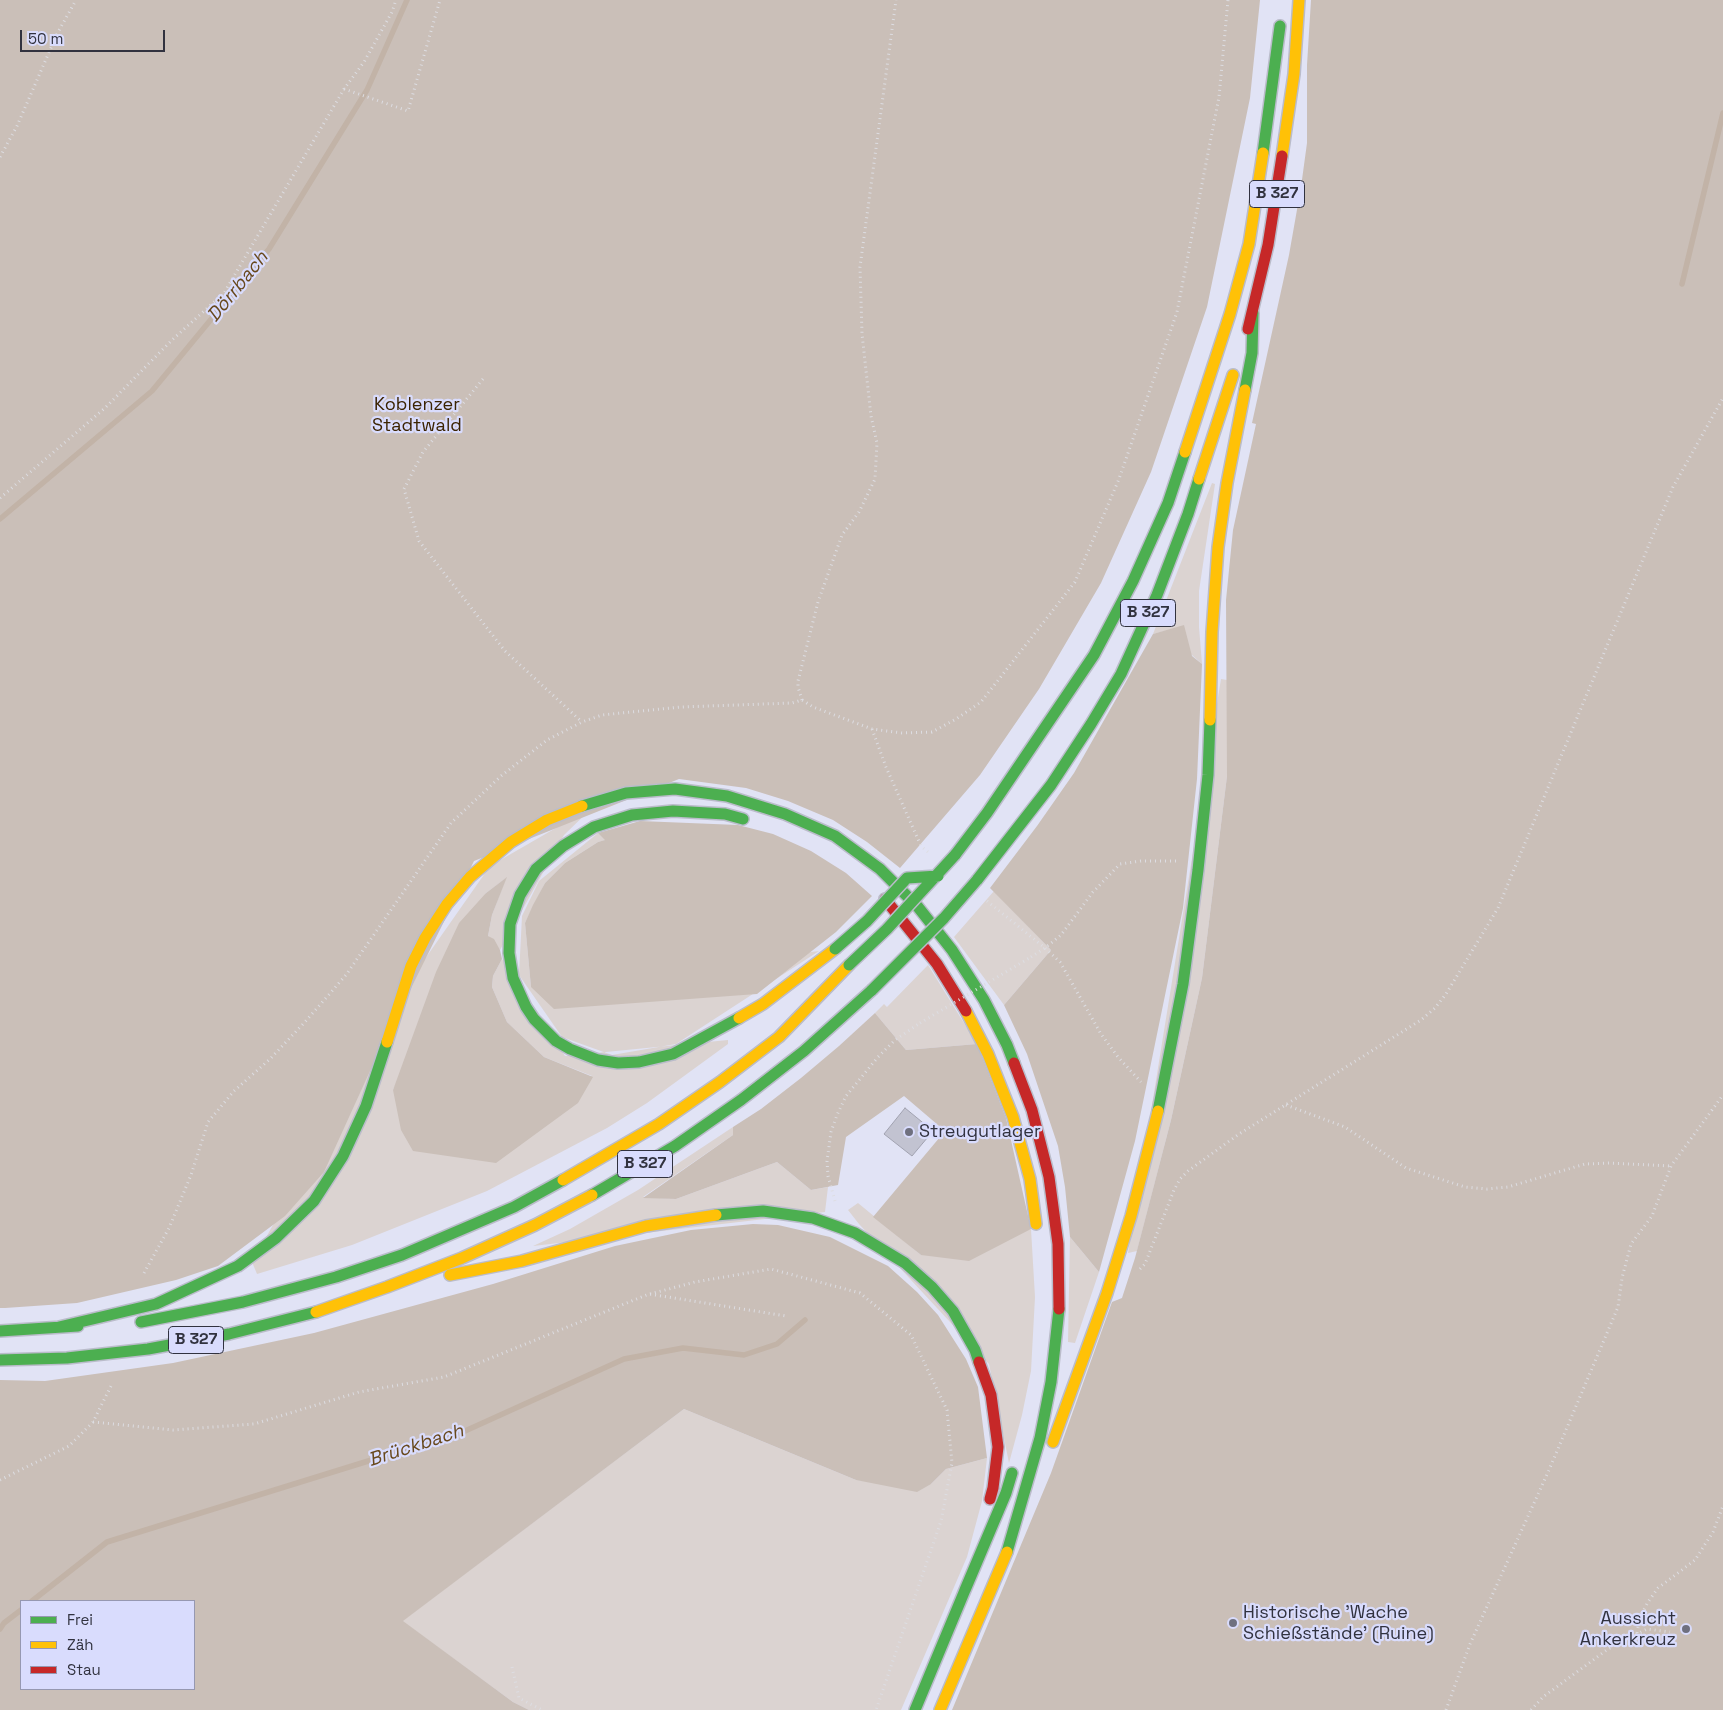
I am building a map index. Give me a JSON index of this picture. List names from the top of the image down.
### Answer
{
  "streets": {
    "main road": ["B 327"]
  },
  "water": ["Dörrbach", "Brückbach"],
  "parks": ["Koblenzer Stadtwald"],
  "places": ["Streugutlager", "Historische 'Wache Schießstände' (Ruine)", "Aussicht Ankerkreuz"],
  "legend": ["Frei", "Zäh", "Stau"],
  "scale_bar": "50 m"
}
